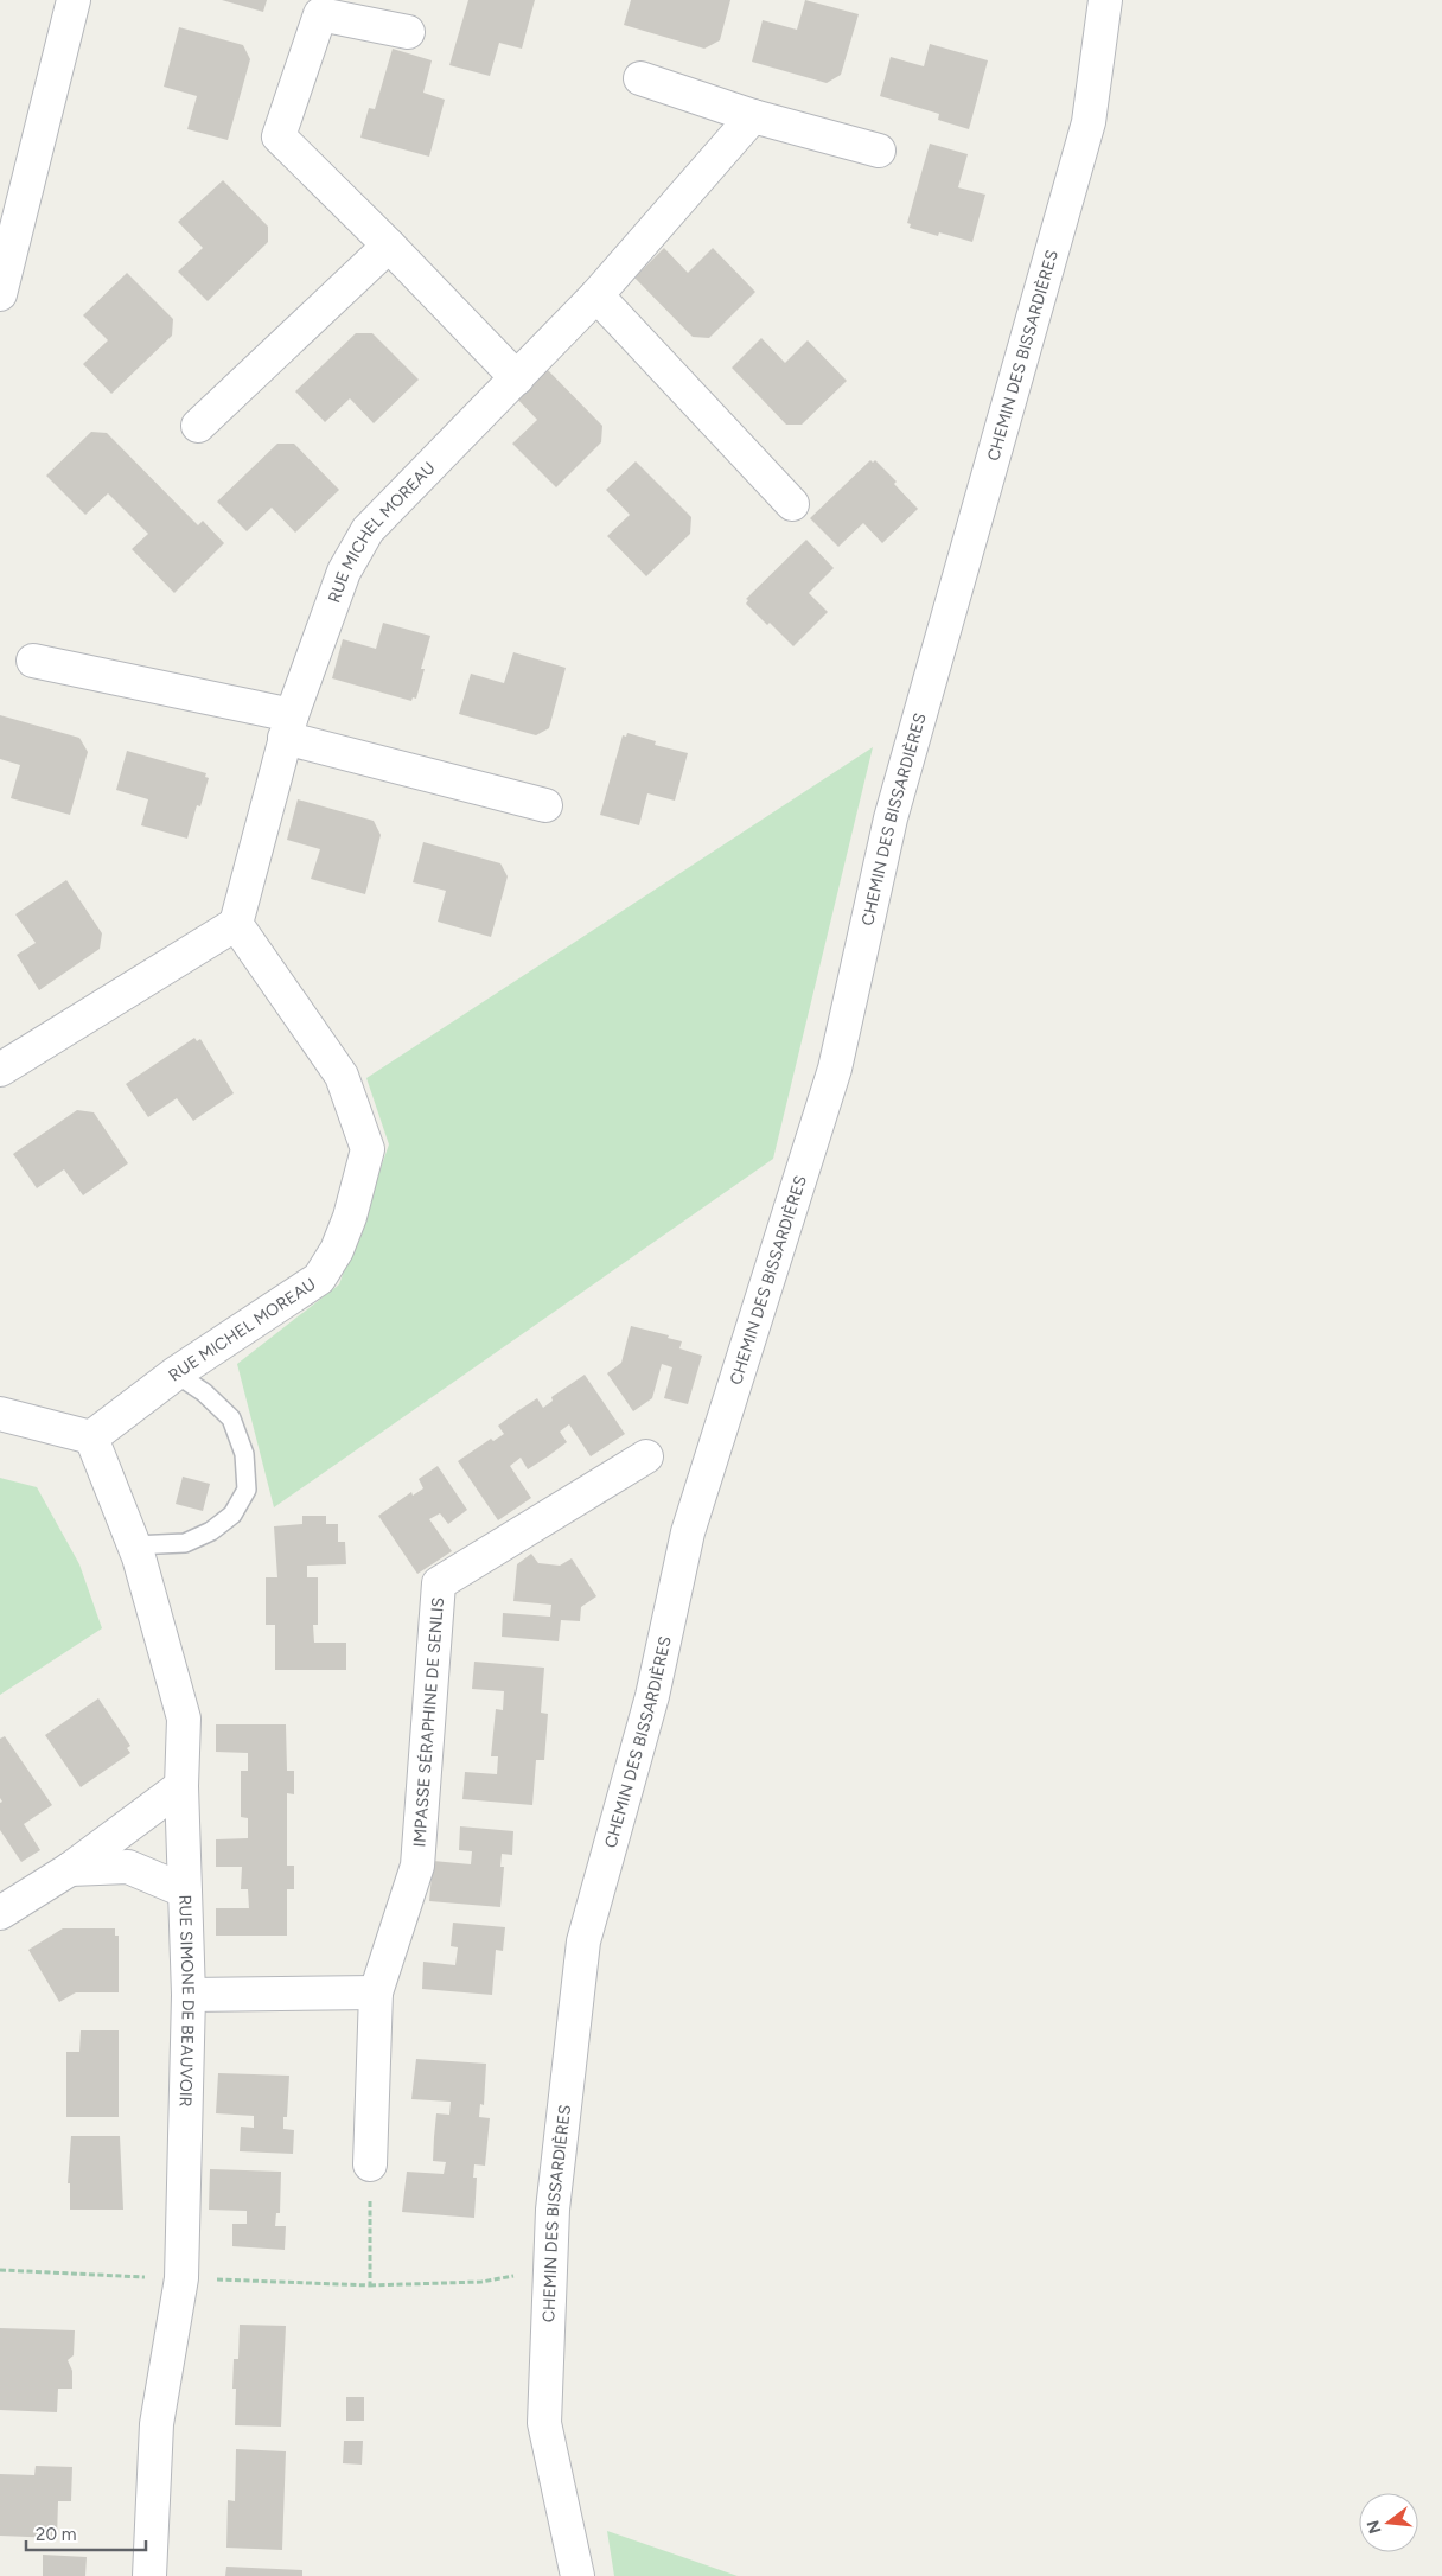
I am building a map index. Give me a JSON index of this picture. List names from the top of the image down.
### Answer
{
  "streets": {
    "street": [
      "CHEMIN DES BISSARDIÈRES",
      "RUE MICHEL MOREAU",
      "IMPASSE SÉRAPHINE DE SENLIS",
      "RUE SIMONE DE BEAUVOIR"
    ]
  },
  "crossings": [
    ["RUE MICHEL MOREAU", "RUE SIMONE DE BEAUVOIR"]
  ],
  "scale_bar": "20 m",
  "north": "left"
}
